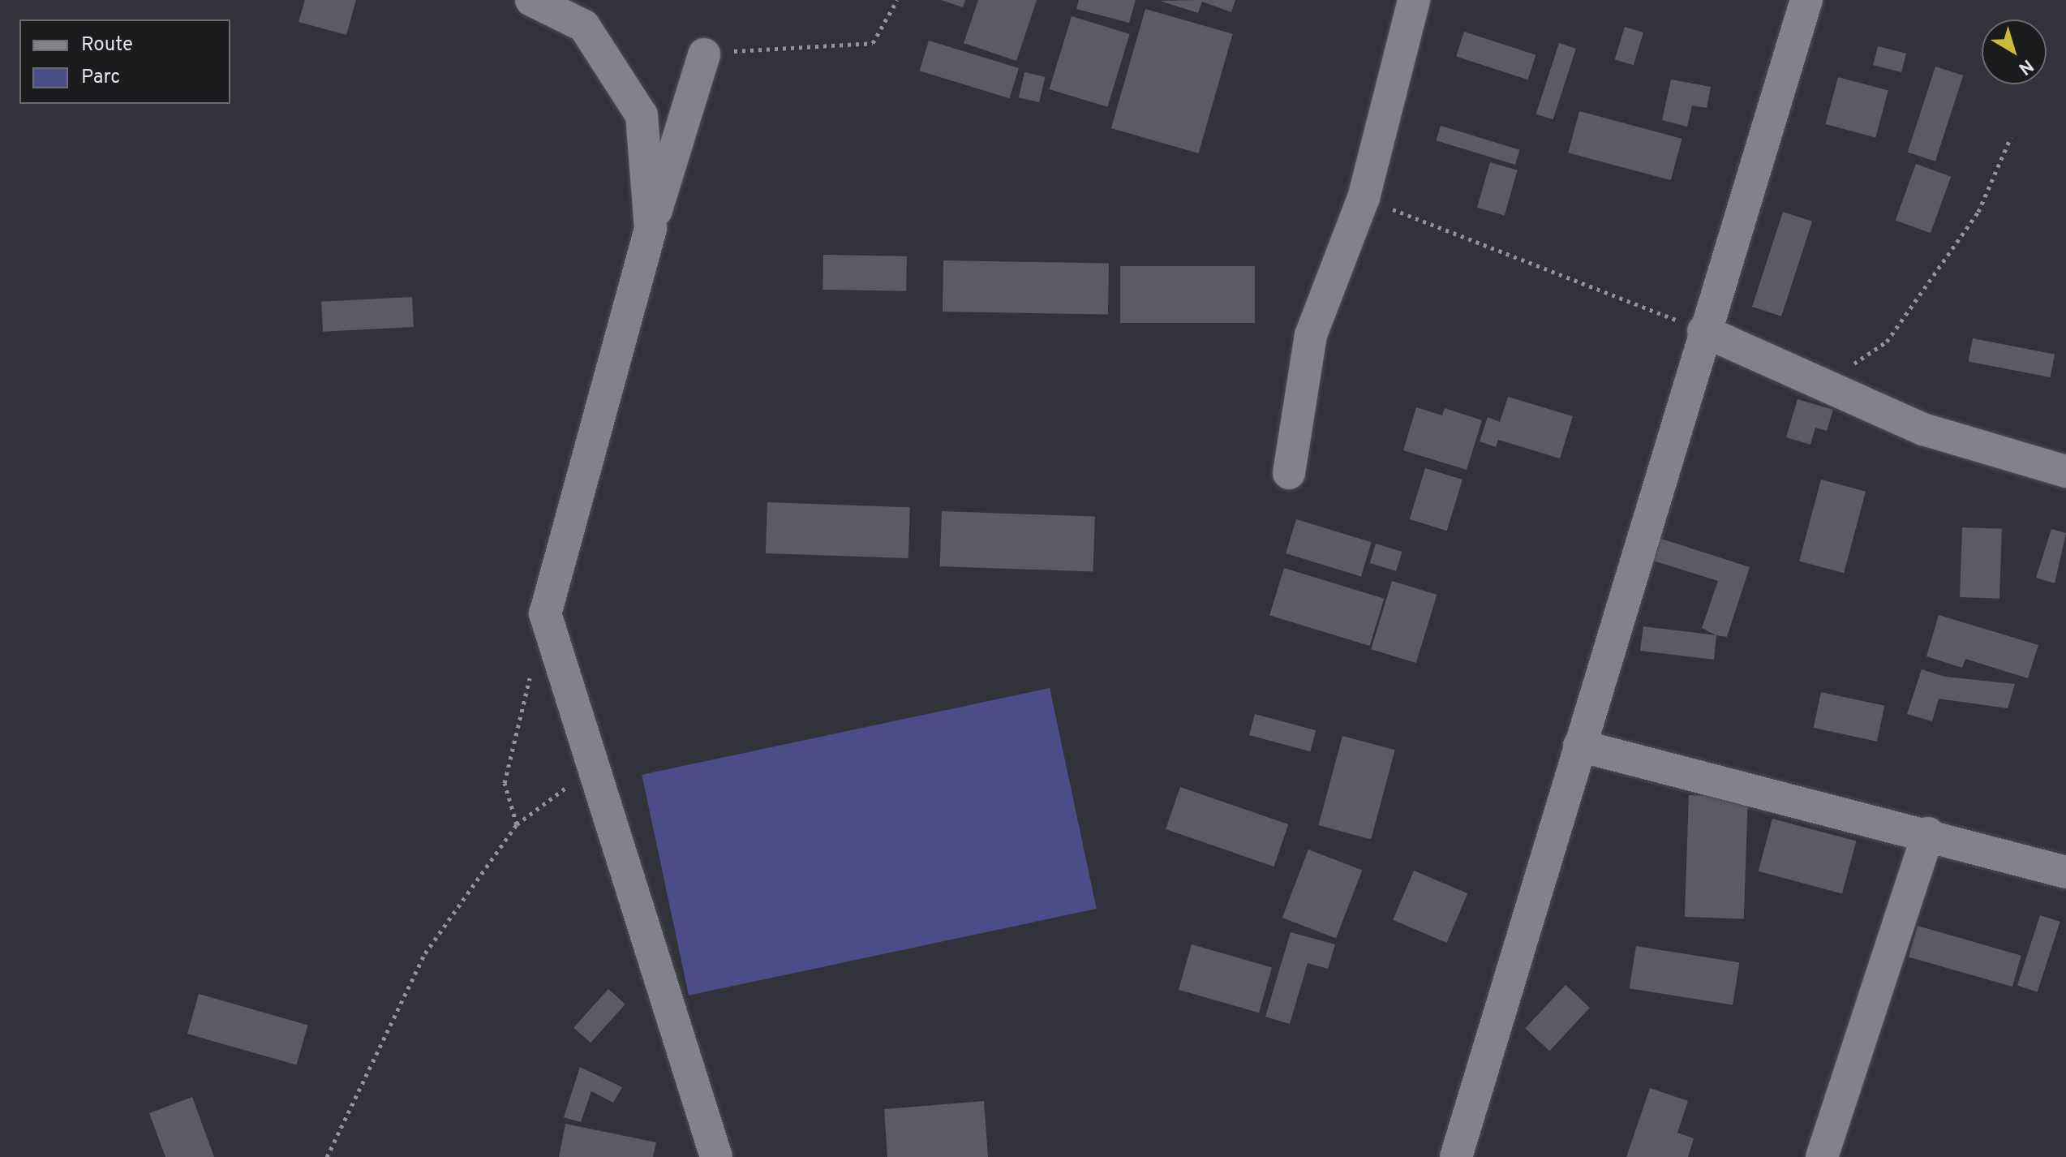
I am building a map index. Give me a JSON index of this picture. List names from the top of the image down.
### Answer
{
  "legend": ["Route", "Parc"],
  "north": "bottom right"
}
